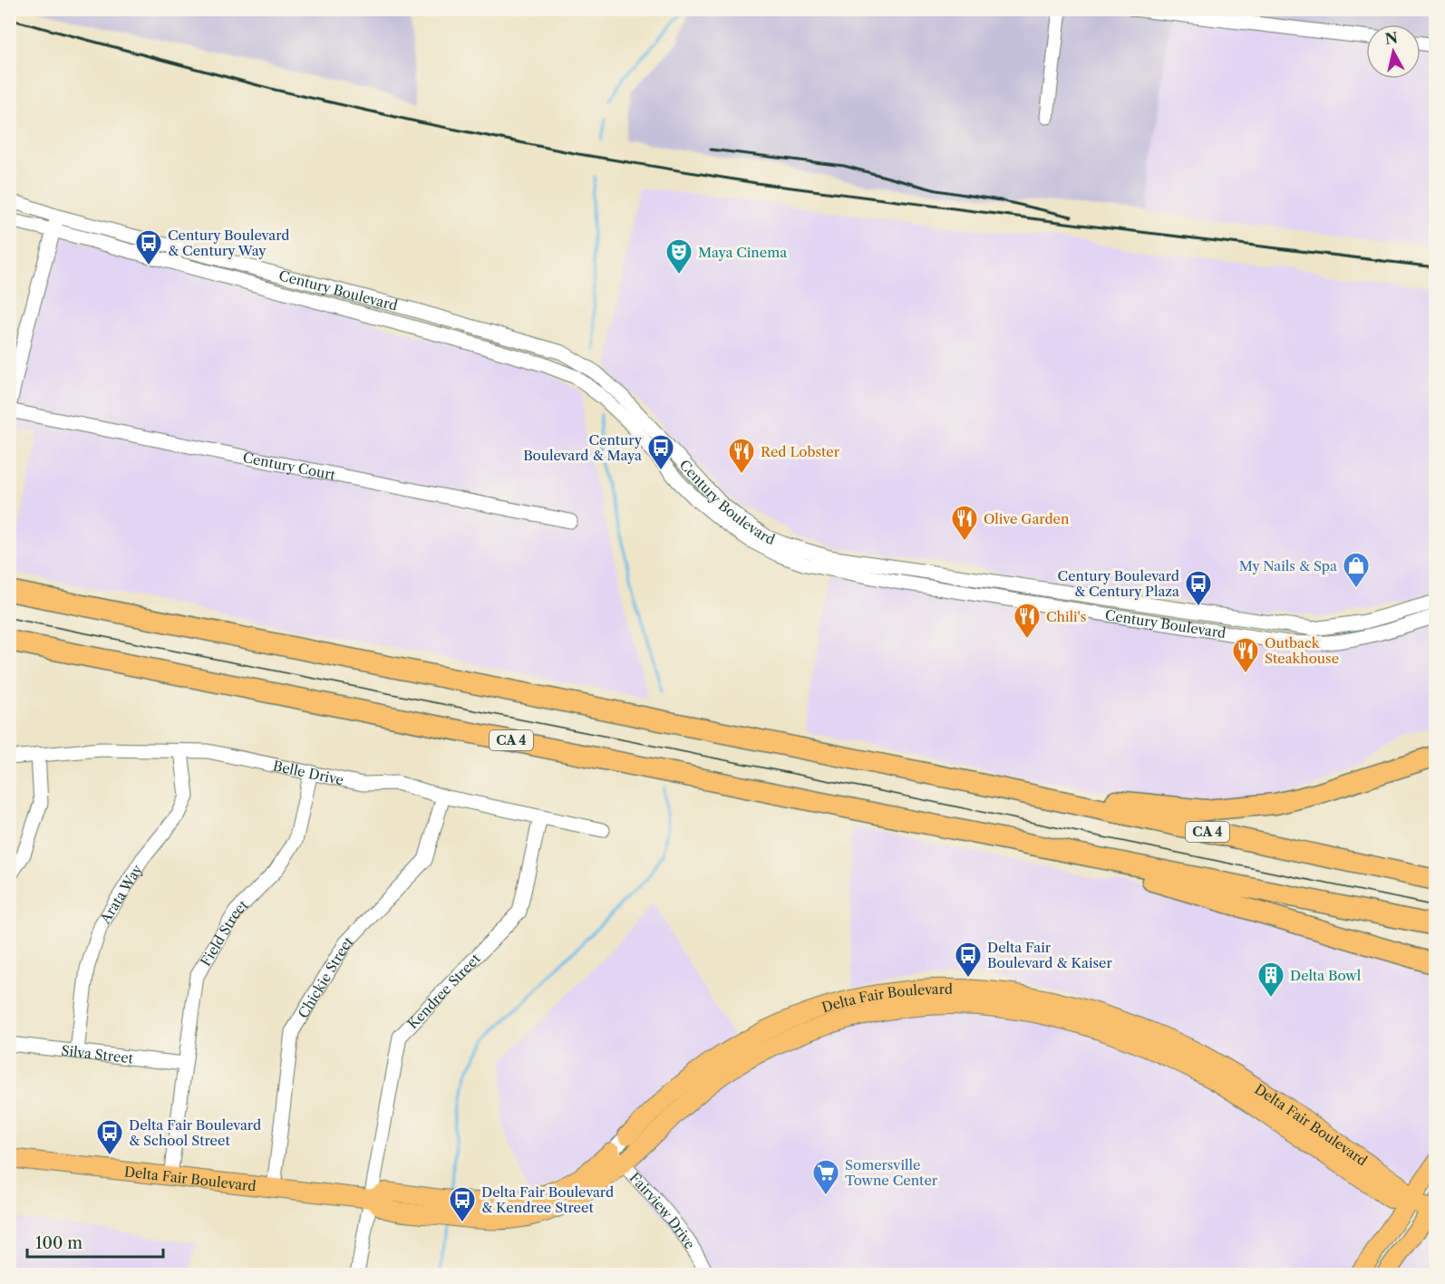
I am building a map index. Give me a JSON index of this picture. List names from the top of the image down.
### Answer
{
  "streets": {
    "highway": ["CA 4"],
    "main road": ["Delta Fair Boulevard"],
    "street": [
      "Century Boulevard",
      "Century Court",
      "Belle Drive",
      "Arata Way",
      "Field Street",
      "Chickie Street",
      "Kendree Street",
      "Silva Street",
      "Fairview Drive"
    ]
  },
  "crossings": [
    ["Century Boulevard", "Century Court"],
    ["Belle Drive", "Arata Way"],
    ["Belle Drive", "Field Street"],
    ["Belle Drive", "Chickie Street"],
    ["Belle Drive", "Kendree Street"],
    ["Arata Way", "Silva Street"],
    ["Field Street", "Delta Fair Boulevard"],
    ["Field Street", "Silva Street"],
    ["Chickie Street", "Delta Fair Boulevard"],
    ["Kendree Street", "Delta Fair Boulevard"],
    ["Delta Fair Boulevard", "Fairview Drive"]
  ],
  "places": {
    "bus stop": [
      "Century Boulevard & Century Way",
      "Century Boulevard & Maya",
      "Century Boulevard & Century Plaza",
      "Delta Fair Boulevard & Kaiser",
      "Delta Fair Boulevard & School Street",
      "Delta Fair Boulevard & Kendree Street"
    ],
    "theatre": ["Maya Cinema"],
    "restaurant": [
      "Red Lobster",
      "Olive Garden",
      "Chili's",
      "Outback Steakhouse"
    ],
    "shop": ["My Nails & Spa"],
    "building": ["Delta Bowl"],
    "supermarket": ["Somersville Towne Center"]
  },
  "scale_bar": "100 m",
  "north": "top"
}
